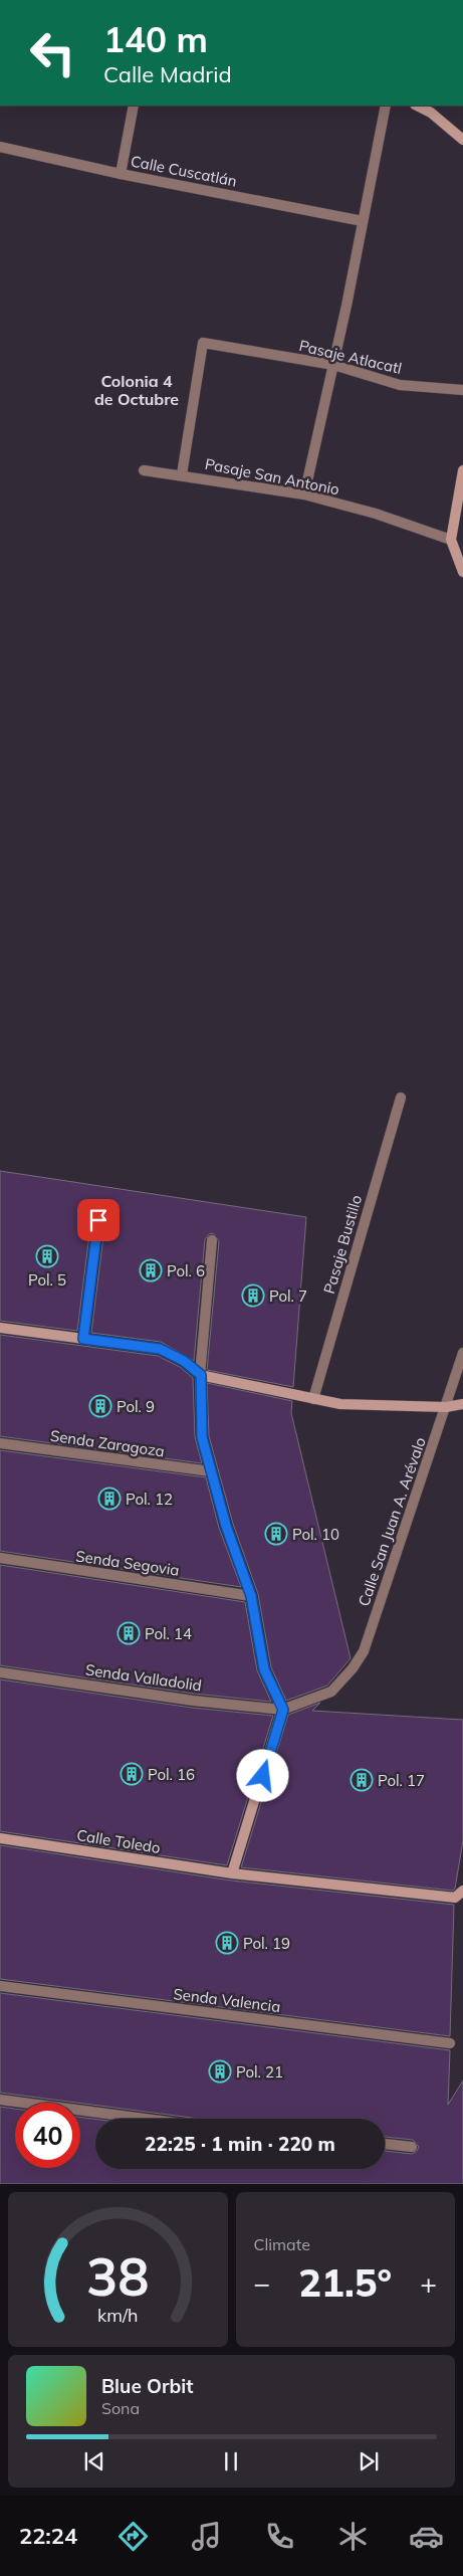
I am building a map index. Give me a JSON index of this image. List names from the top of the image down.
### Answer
{
  "streets": {
    "street": [
      "Calle Cuscatlán",
      "Pasaje Atlacatl",
      "Pasaje San Antonio",
      "Pasaje Bustillo",
      "Senda Zaragoza",
      "Calle San Juan A. Arévalo",
      "Senda Segovia",
      "Senda Valladolid",
      "Calle Toledo",
      "Senda Valencia"
    ]
  },
  "crossings": [
    ["Pasaje Atlacatl", "Pasaje San Antonio"],
    ["Calle San Juan A. Arévalo", "Senda Valladolid"]
  ],
  "districts": ["Colonia 4 de Octubre"],
  "places": {
    "building": [
      "Pol. 5",
      "Pol. 6",
      "Pol. 7",
      "Pol. 9",
      "Pol. 12",
      "Pol. 10",
      "Pol. 14",
      "Pol. 16",
      "Pol. 17",
      "Pol. 19",
      "Pol. 21"
    ]
  },
  "page": {
    "turn": ["140 m", "Calle Madrid"],
    "limit": "40",
    "trip": "22:25 · 1 min · 220 m",
    "tile": "Climate",
    "heat": ["−", "21.5°", "+"],
    "song": ["Blue Orbit", "Sona"],
    "tabs": "22:24",
    "gauge": ["38", "km/h"]
  }
}
